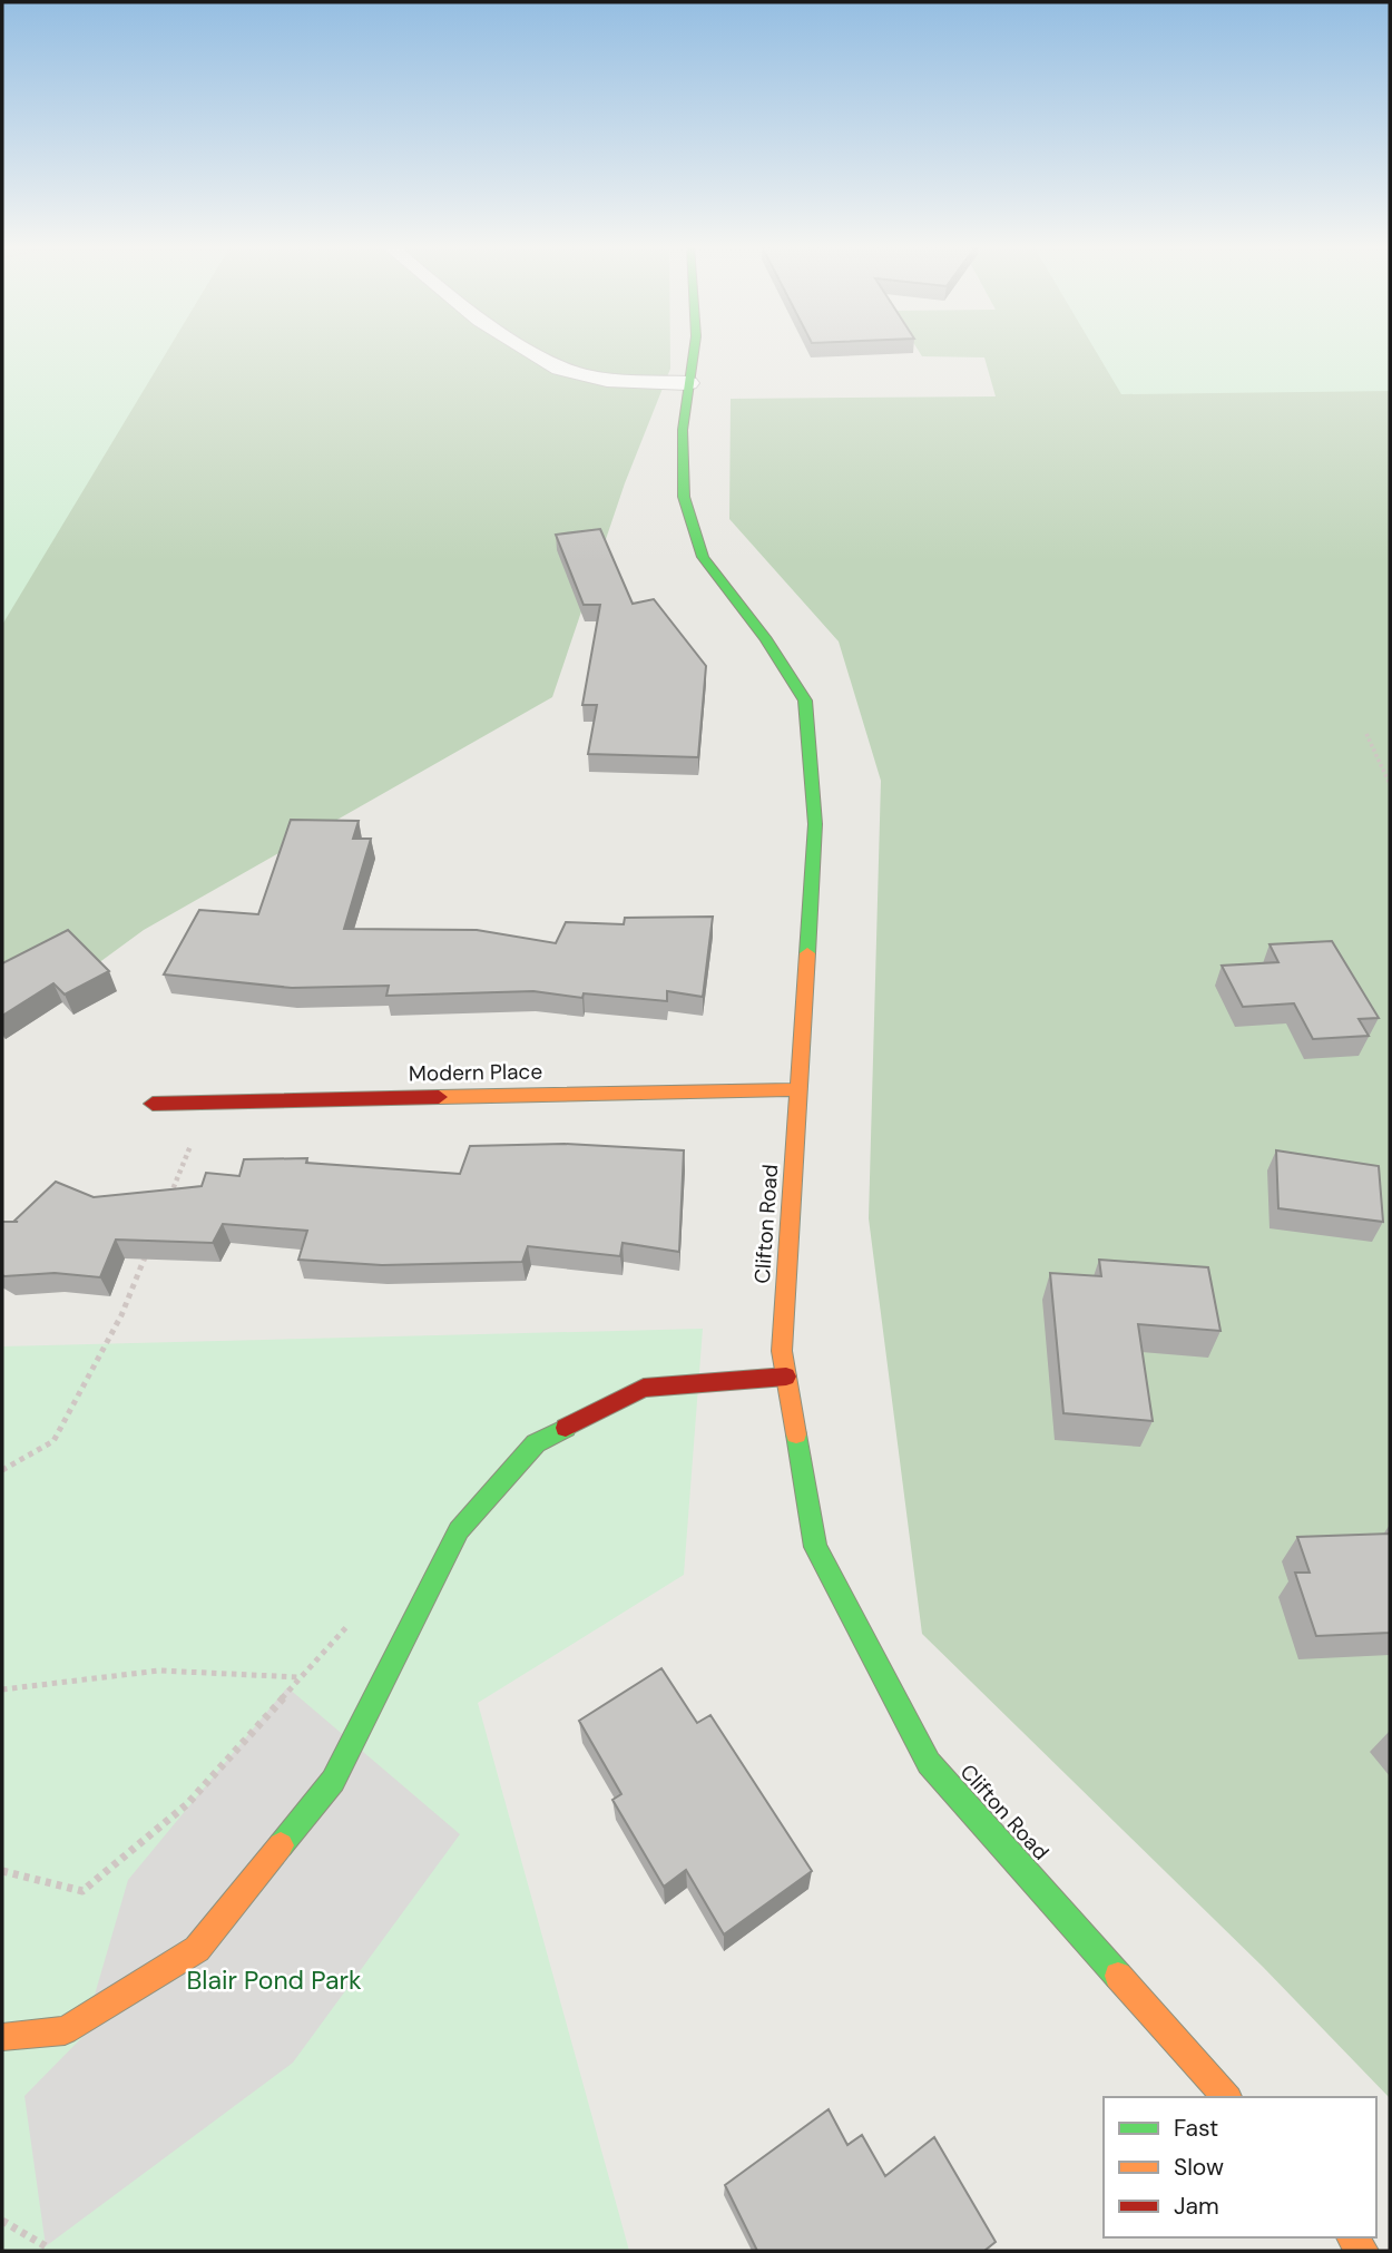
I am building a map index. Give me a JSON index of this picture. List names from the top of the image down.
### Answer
{
  "streets": {
    "main road": ["Modern Place", "Clifton Road"]
  },
  "crossings": [
    ["Modern Place", "Clifton Road"]
  ],
  "parks": ["Blair Pond Park"],
  "legend": ["Fast", "Slow", "Jam"]
}
